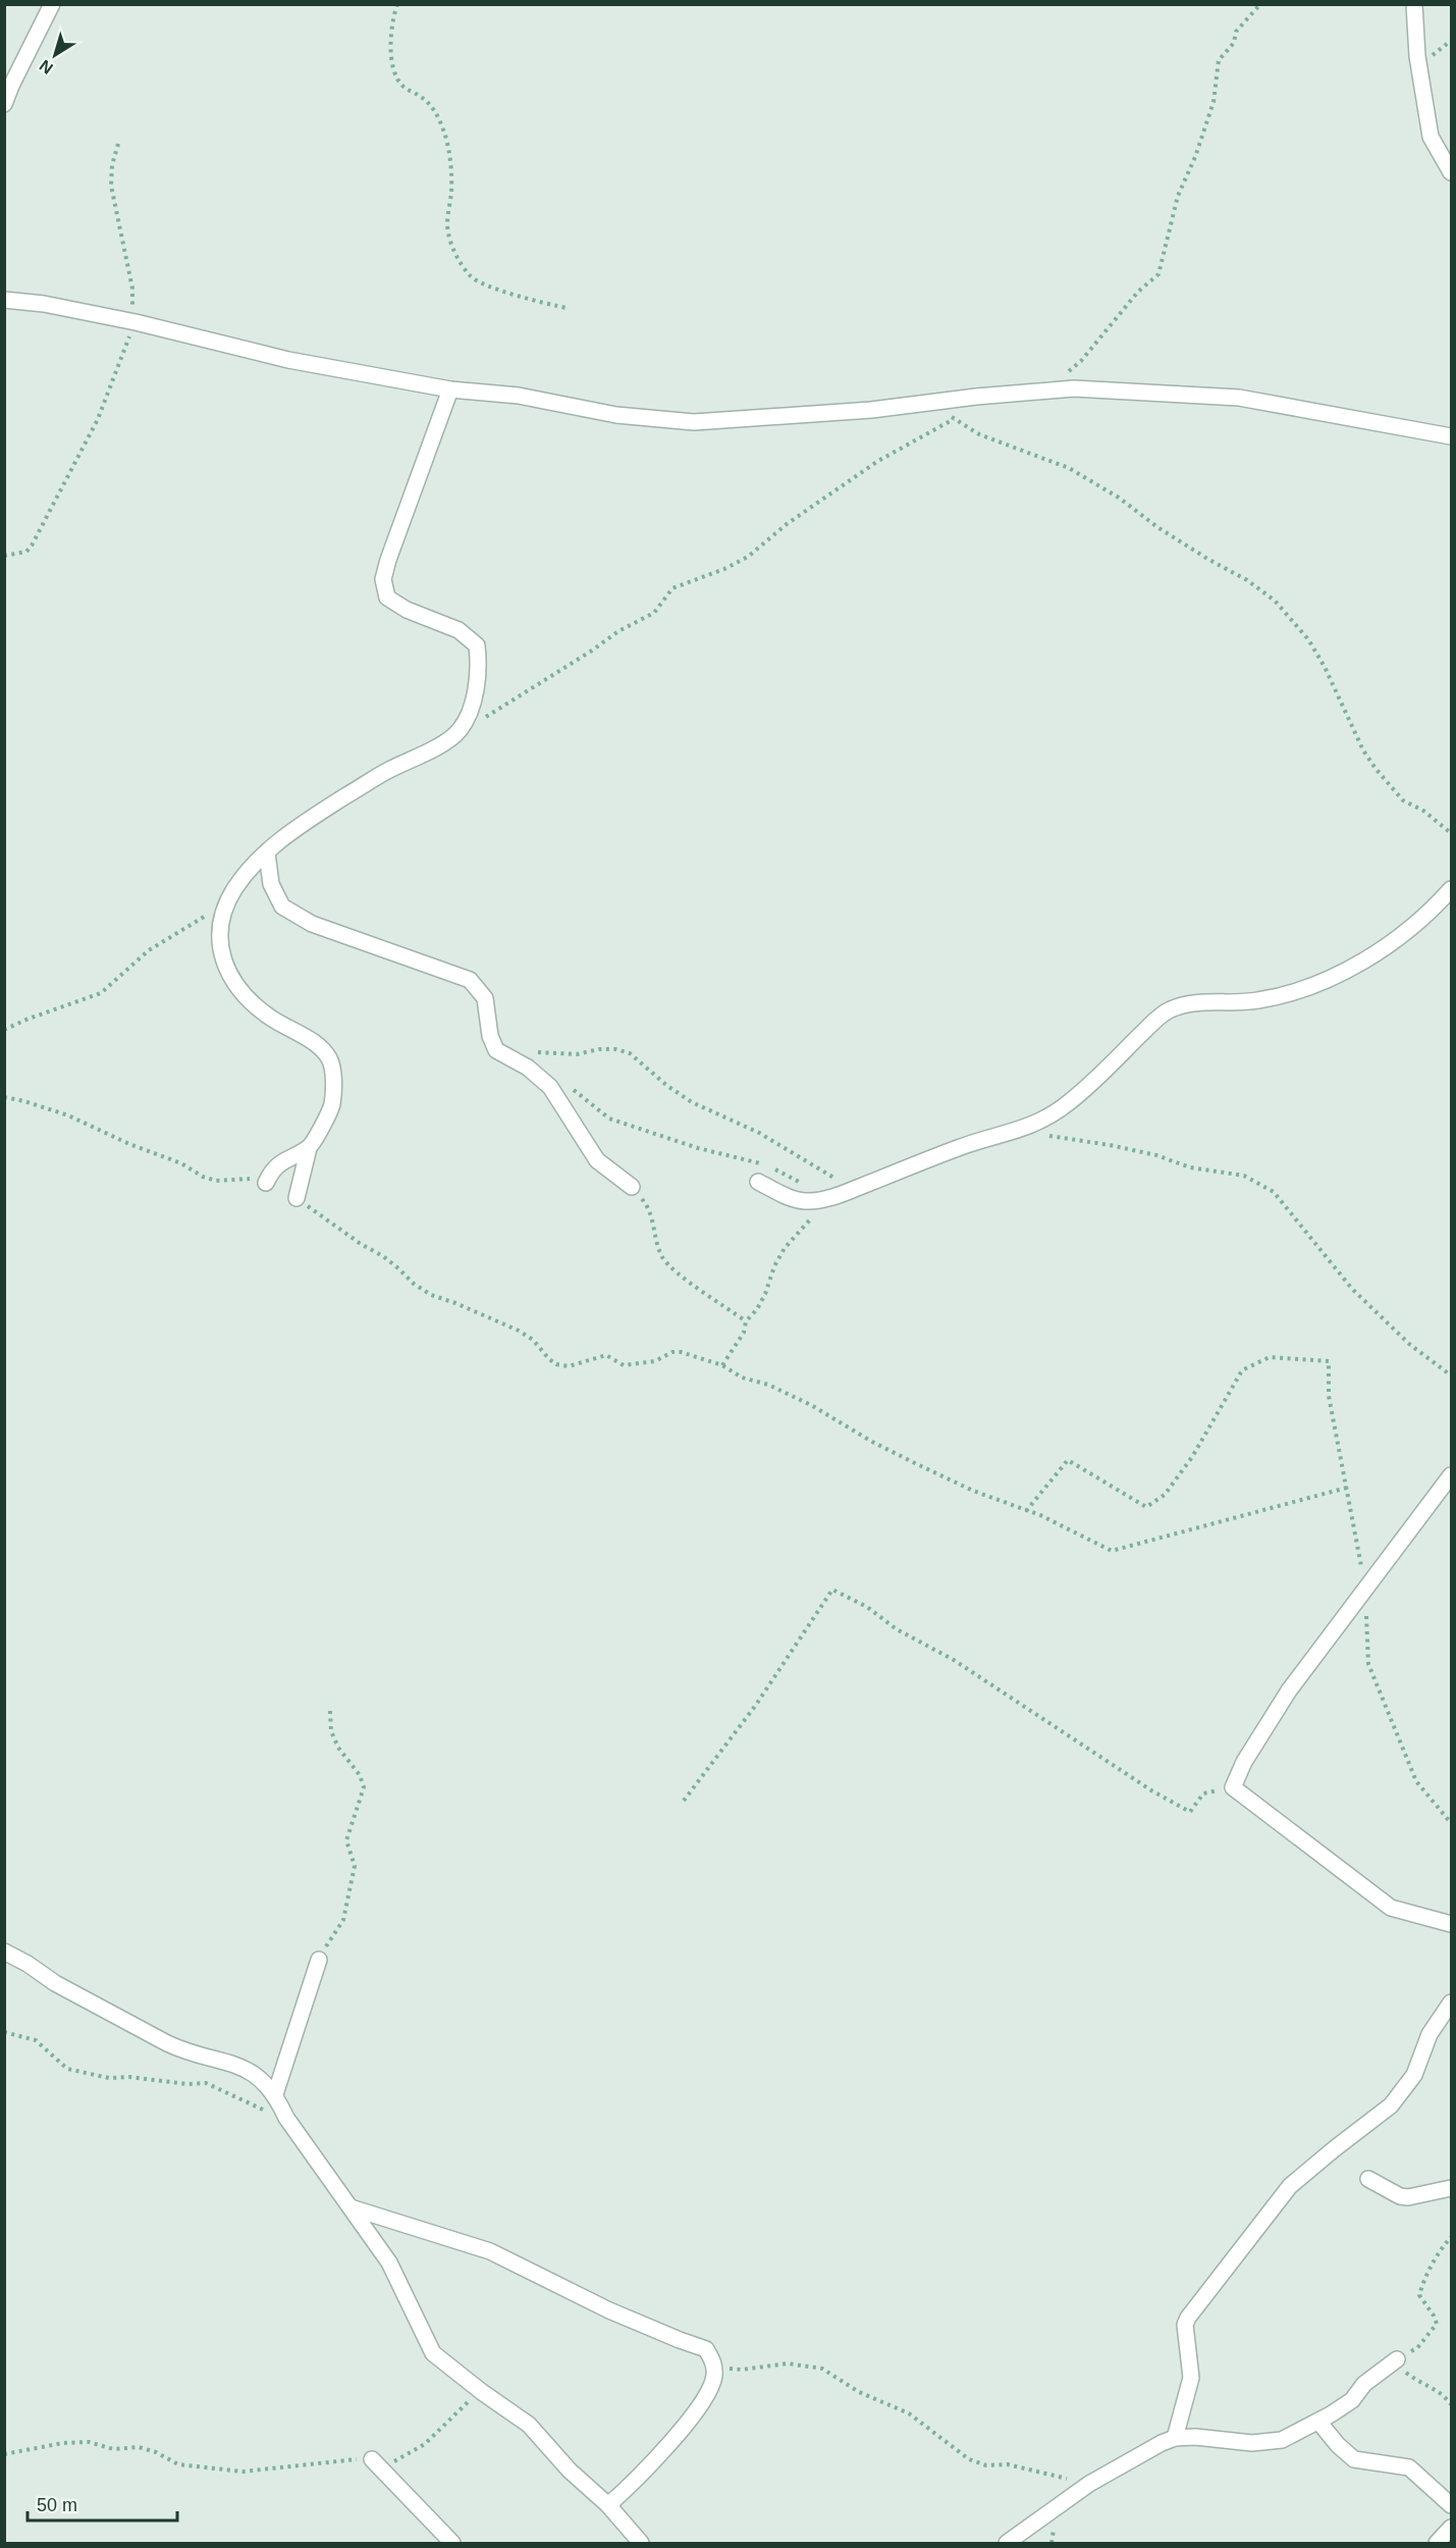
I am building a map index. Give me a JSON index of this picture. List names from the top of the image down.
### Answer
{
  "scale_bar": "50 m",
  "north": "bottom left"
}
